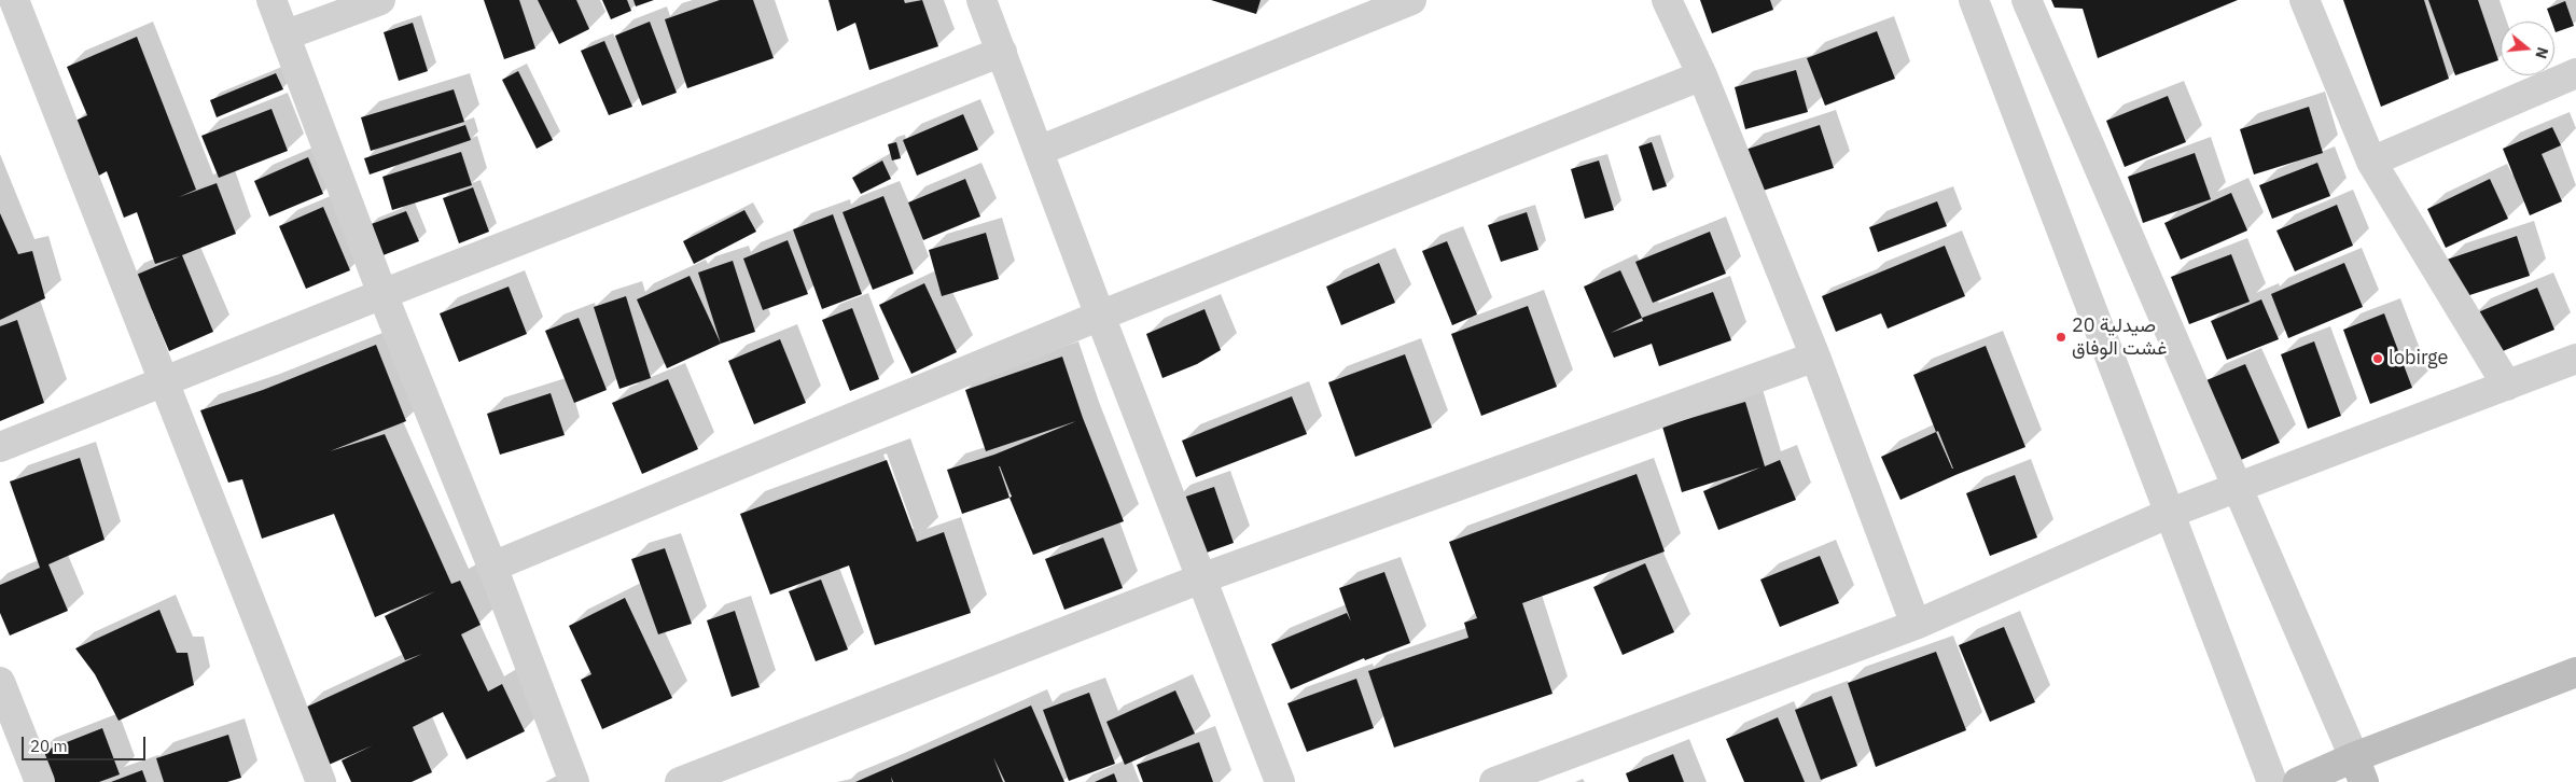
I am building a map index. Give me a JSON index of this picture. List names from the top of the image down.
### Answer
{
  "places": ["صيدلية 20 غشت الوفاق", "lobirge"],
  "scale_bar": "20 m",
  "north": "right"
}
